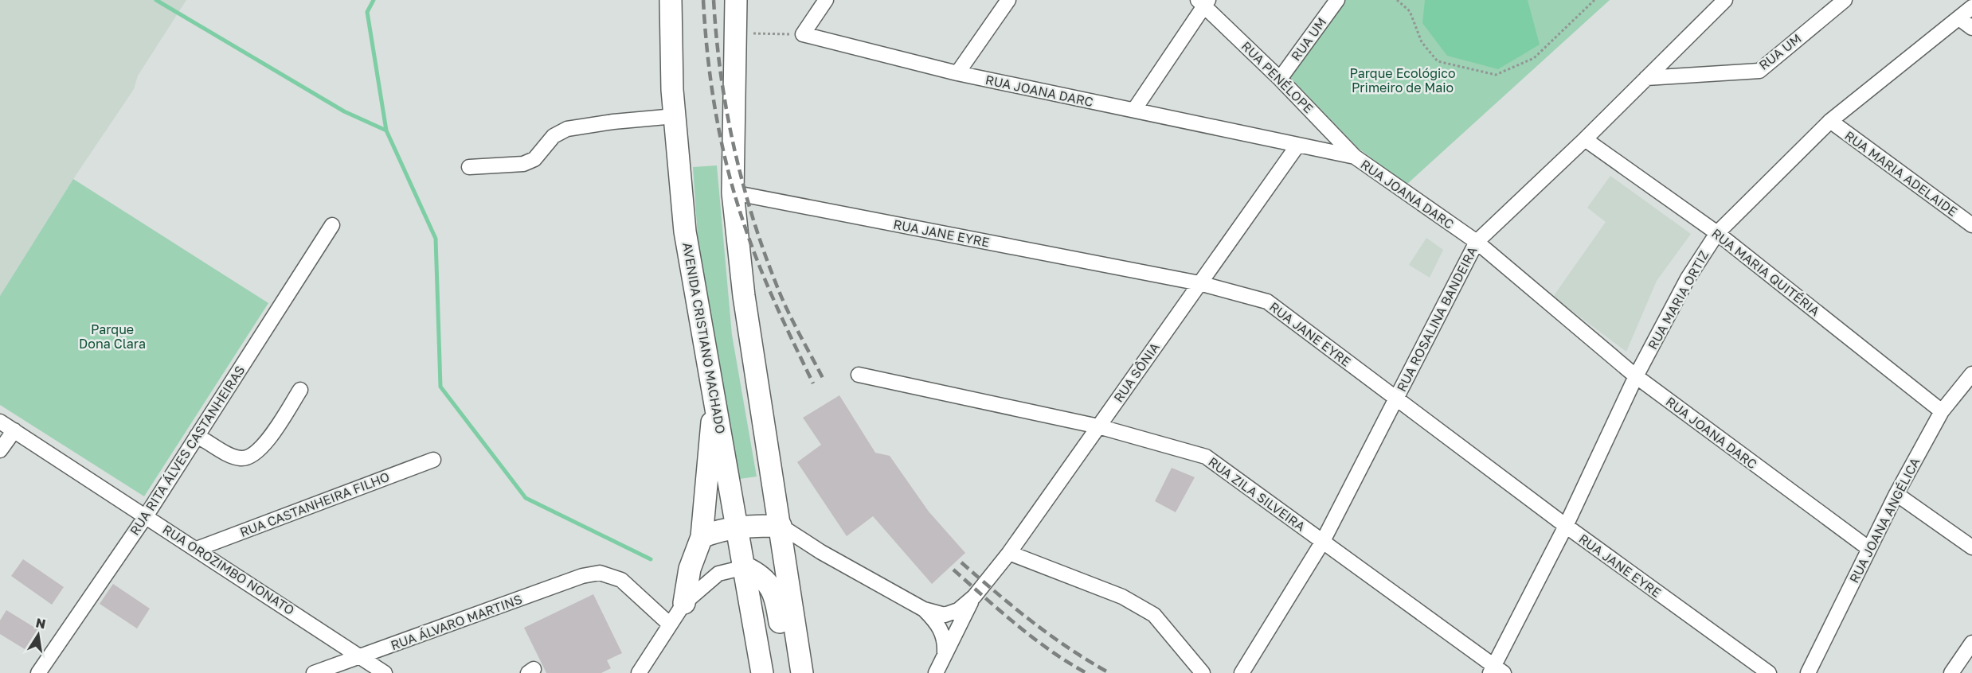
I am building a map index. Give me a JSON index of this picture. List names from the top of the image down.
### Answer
{
  "streets": {
    "highway": ["AVENIDA CRISTIANO MACHADO"],
    "street": [
      "RUA UM",
      "RUA PENÉLOPE",
      "RUA JOANA DARC",
      "RUA MARIA ADELAIDE",
      "RUA JANE EYRE",
      "RUA MARIA QUITÉRIA",
      "RUA MARIA ORTIZ",
      "RUA ROSALINA BANDEIRA",
      "RUA SÔNIA",
      "RUA RITA ÁLVES CASTANHEIRAS",
      "RUA ZILA SILVEIRA",
      "RUA CASTANHEIRA FILHO",
      "RUA JOANA ANGÉLICA",
      "RUA OROZIMBO NONATO",
      "RUA ÁLVARO MARTINS"
    ]
  },
  "crossings": [
    ["RUA UM", "RUA PENÉLOPE"],
    ["RUA UM", "RUA ROSALINA BANDEIRA"],
    ["RUA PENÉLOPE", "RUA JOANA DARC"],
    ["RUA JOANA DARC", "RUA MARIA ORTIZ"],
    ["RUA JOANA DARC", "RUA ROSALINA BANDEIRA"],
    ["RUA JOANA DARC", "RUA SÔNIA"],
    ["RUA JOANA DARC", "RUA JOANA ANGÉLICA"],
    ["RUA MARIA ADELAIDE", "RUA MARIA ORTIZ"],
    ["RUA JANE EYRE", "RUA MARIA ORTIZ"],
    ["RUA JANE EYRE", "RUA ROSALINA BANDEIRA"],
    ["RUA JANE EYRE", "RUA SÔNIA"],
    ["RUA MARIA QUITÉRIA", "RUA MARIA ORTIZ"],
    ["RUA MARIA QUITÉRIA", "RUA ROSALINA BANDEIRA"],
    ["RUA MARIA QUITÉRIA", "RUA JOANA ANGÉLICA"],
    ["RUA MARIA ORTIZ", "RUA ZILA SILVEIRA"],
    ["RUA ROSALINA BANDEIRA", "RUA ZILA SILVEIRA"],
    ["RUA SÔNIA", "RUA ZILA SILVEIRA"],
    ["RUA RITA ÁLVES CASTANHEIRAS", "RUA OROZIMBO NONATO"],
    ["RUA CASTANHEIRA FILHO", "RUA OROZIMBO NONATO"],
    ["RUA OROZIMBO NONATO", "RUA ÁLVARO MARTINS"]
  ],
  "parks": ["Parque Ecológico Primeiro de Maio", "Parque Dona Clara"],
  "north": "top"
}
